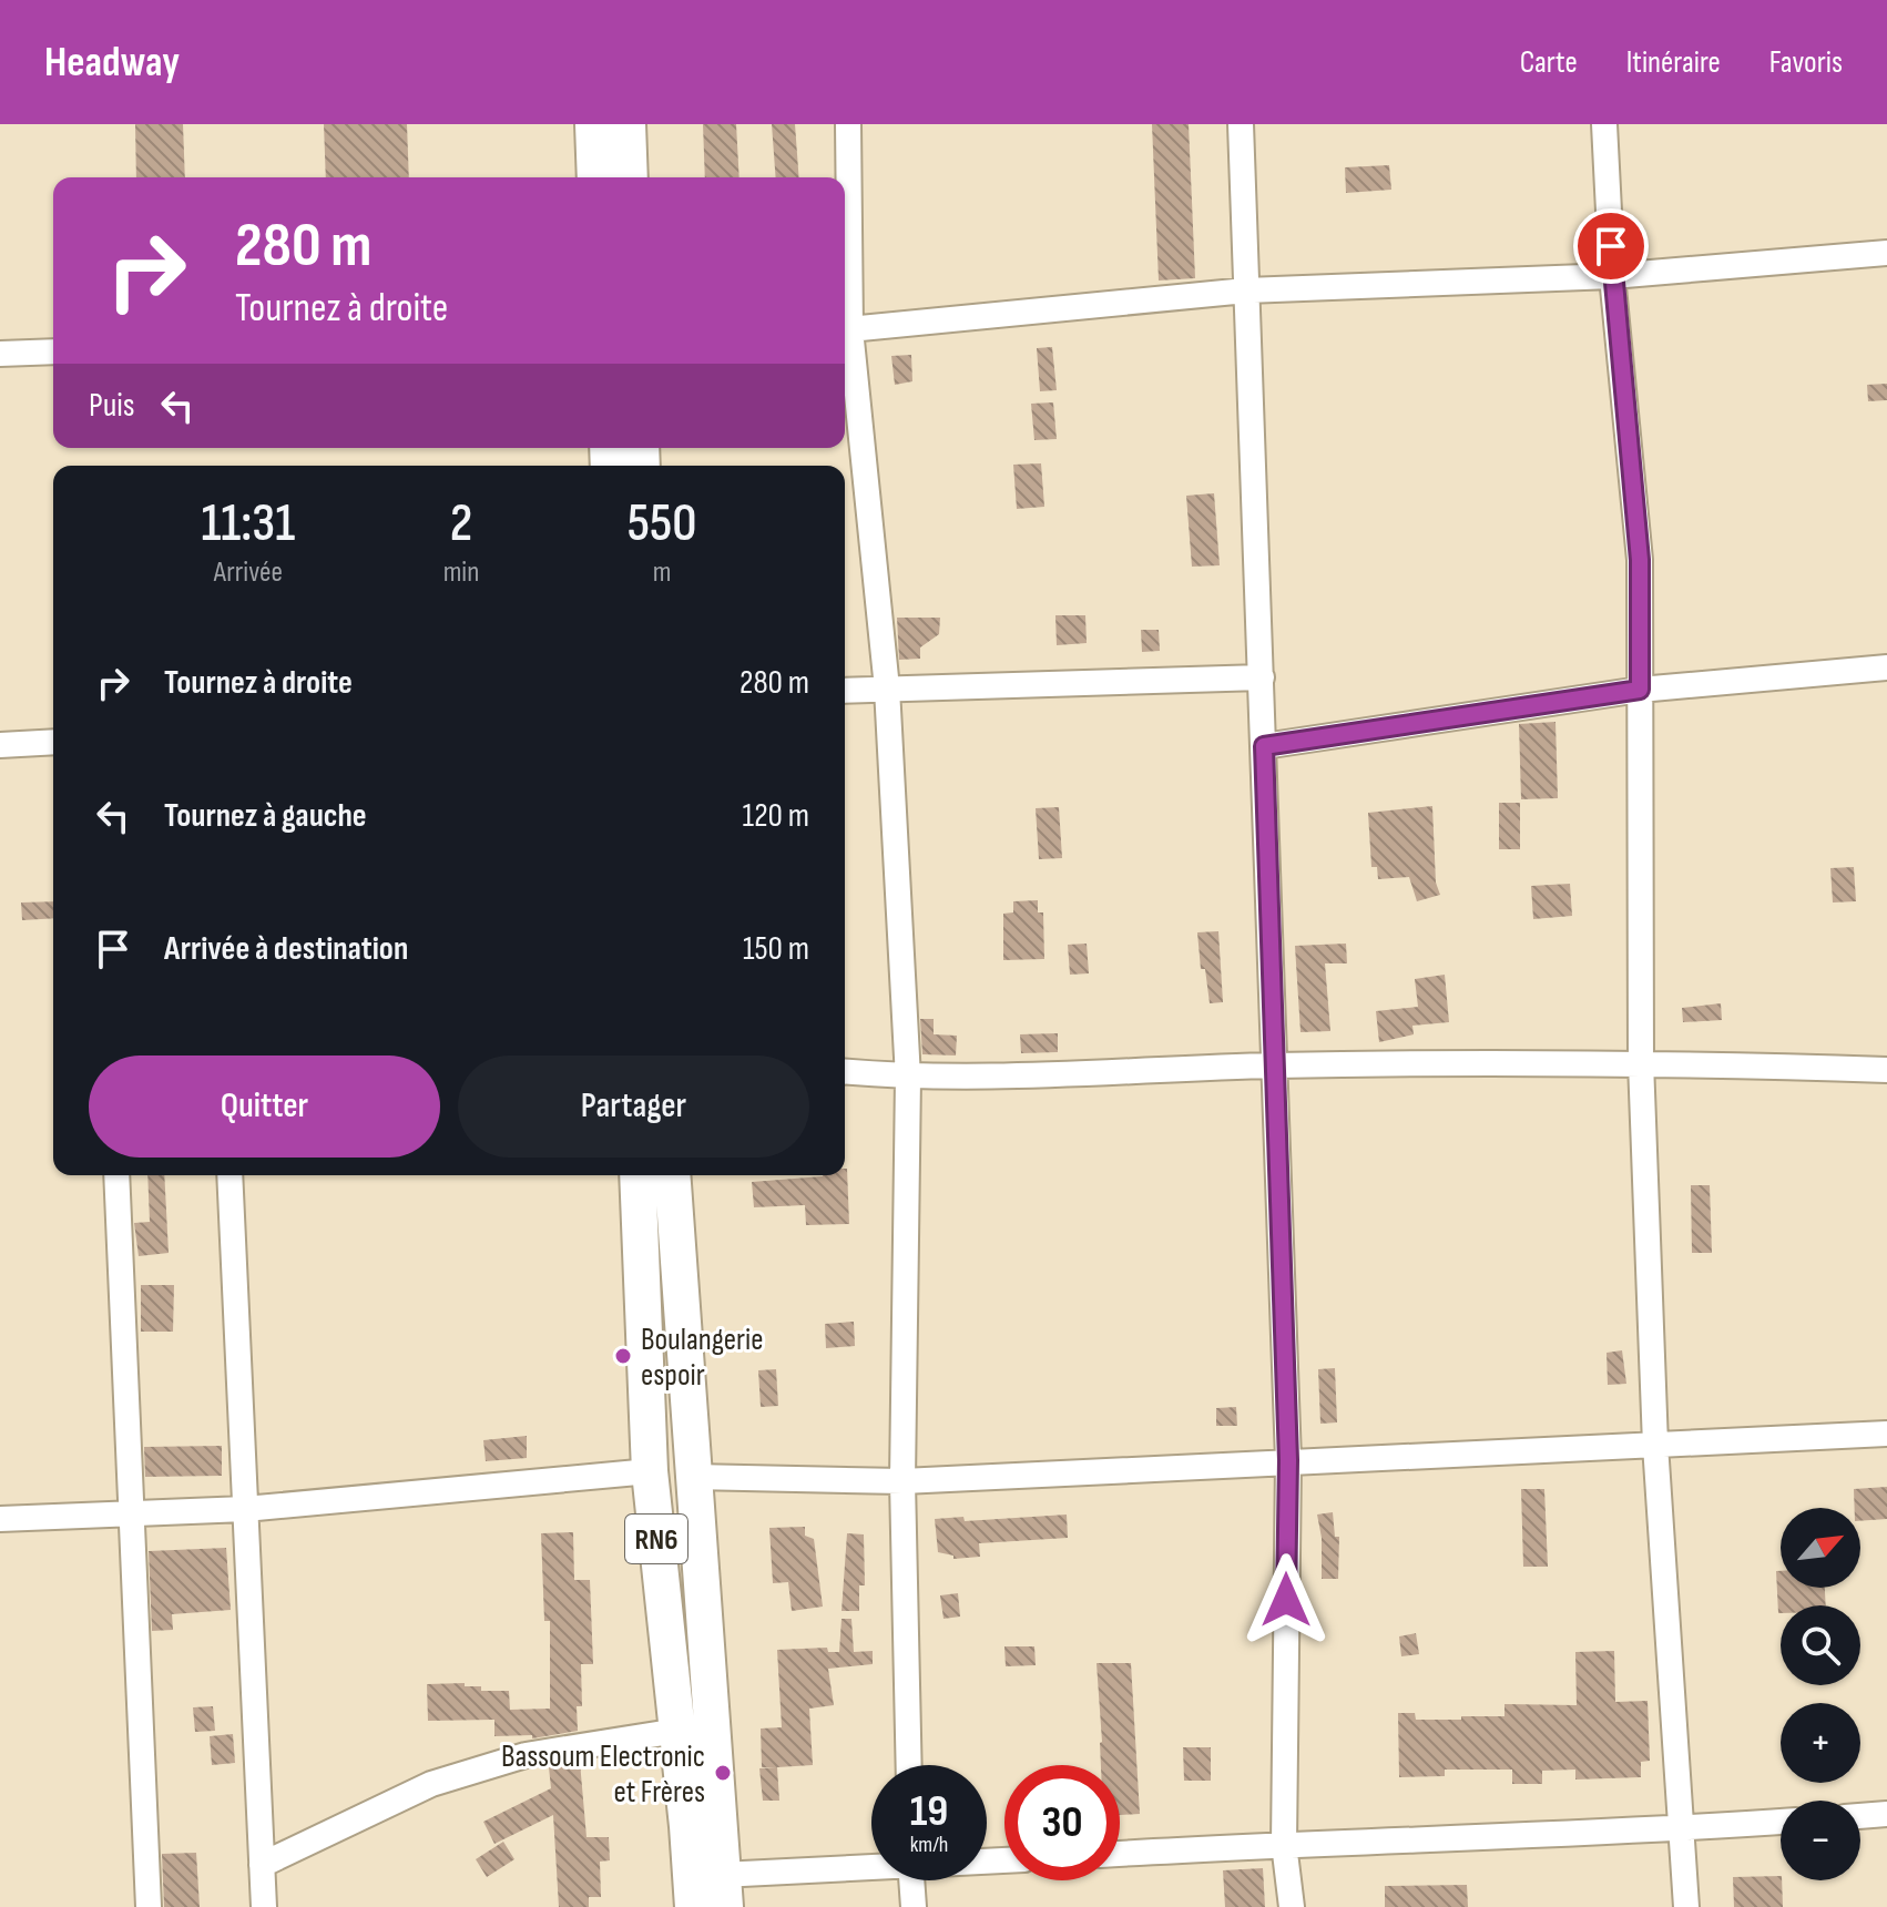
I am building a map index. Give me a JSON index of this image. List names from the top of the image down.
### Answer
{
  "streets": {
    "highway": ["RN6"]
  },
  "places": ["Boulangerie espoir", "Bassoum Electronic et Frères"],
  "north": "top right",
  "page": {
    "header": "Headway",
    "nav": ["Carte", "Itinéraire", "Favoris"],
    "turn": ["280 m", "Tournez à droite"],
    "then": "Puis",
    "eta": [
      "11:31",
      "Arrivée",
      "2",
      "min",
      "550",
      "m"
    ],
    "list": [
      {
        "name": "Tournez à droite",
        "value": "280 m"
      },
      {
        "name": "Tournez à gauche",
        "value": "120 m"
      },
      {
        "name": "Arrivée à destination",
        "value": "150 m"
      }
    ],
    "buttons": ["Quitter", "Partager"],
    "map_buttons": ["+", "−"],
    "speed": "19 km/h",
    "limit": "30"
  }
}
